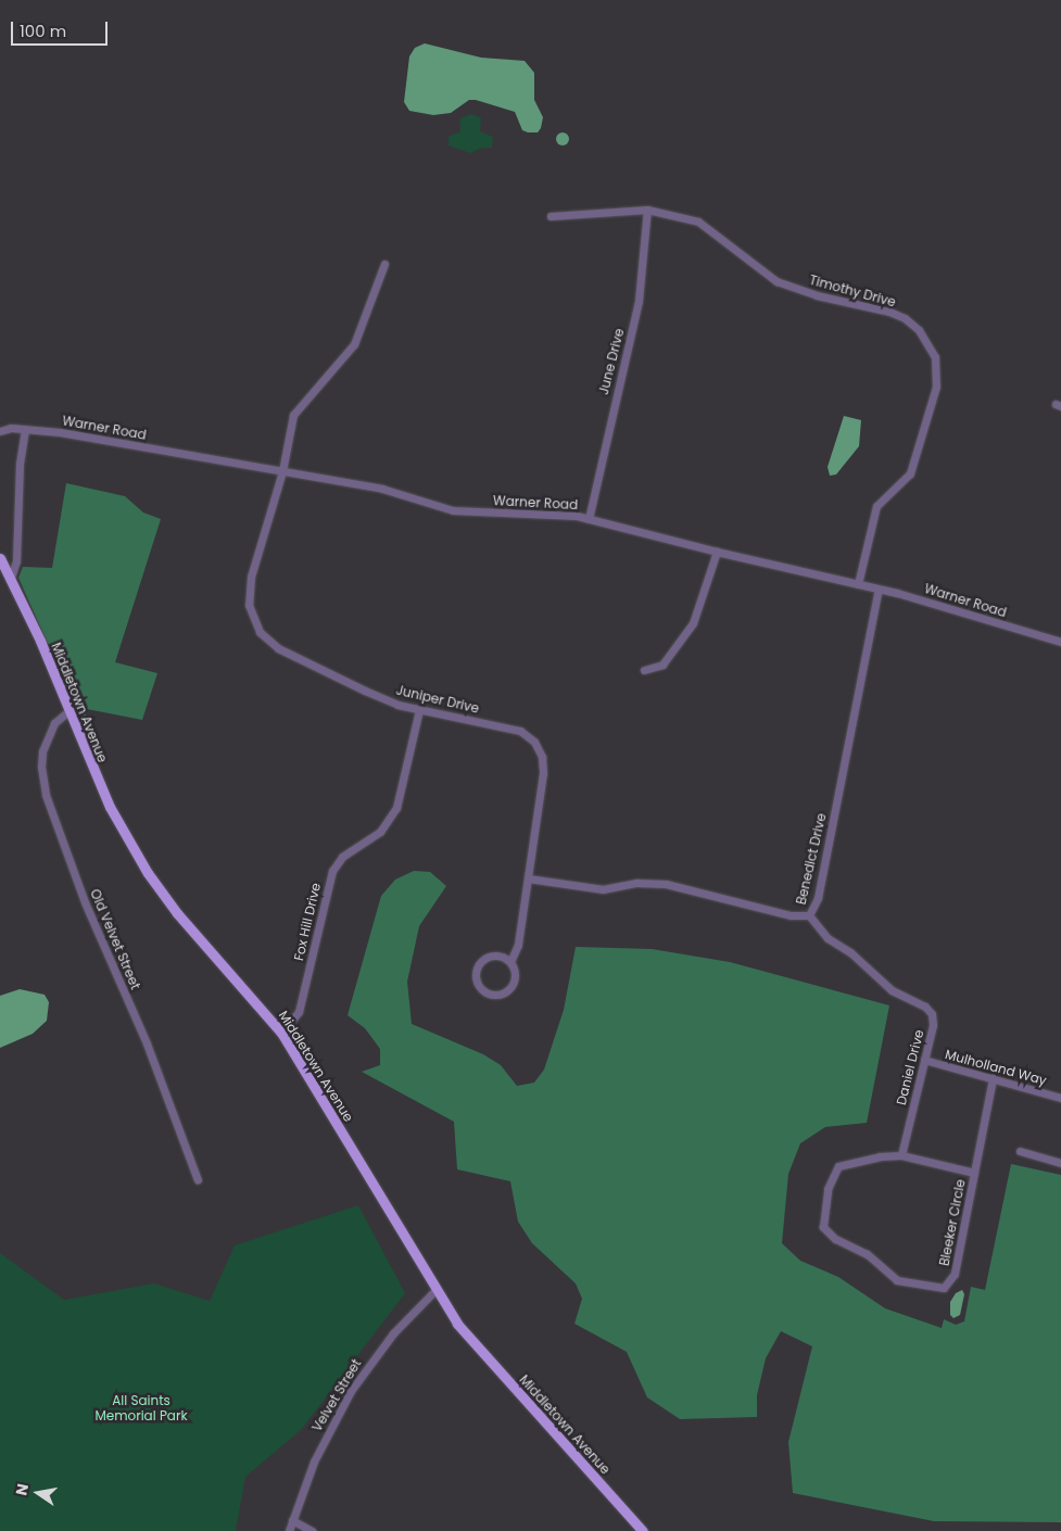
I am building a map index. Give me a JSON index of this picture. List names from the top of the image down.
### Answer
{
  "streets": {
    "main road": ["Middletown Avenue"],
    "street": [
      "Timothy Drive",
      "June Drive",
      "Warner Road",
      "Juniper Drive",
      "Benedict Drive",
      "Fox Hill Drive",
      "Old Velvet Street",
      "Daniel Drive",
      "Mulholland Way",
      "Bleeker Circle",
      "Velvet Street"
    ]
  },
  "crossings": [
    ["Timothy Drive", "June Drive"],
    ["Timothy Drive", "Warner Road"],
    ["June Drive", "Warner Road"],
    ["Warner Road", "Juniper Drive"],
    ["Warner Road", "Benedict Drive"],
    ["Juniper Drive", "Benedict Drive"],
    ["Juniper Drive", "Fox Hill Drive"],
    ["Middletown Avenue", "Fox Hill Drive"],
    ["Middletown Avenue", "Old Velvet Street"],
    ["Middletown Avenue", "Velvet Street"],
    ["Benedict Drive", "Daniel Drive"],
    ["Daniel Drive", "Mulholland Way"],
    ["Daniel Drive", "Bleeker Circle"],
    ["Mulholland Way", "Bleeker Circle"]
  ],
  "parks": ["All Saints Memorial Park"],
  "scale_bar": "100 m",
  "north": "left"
}
